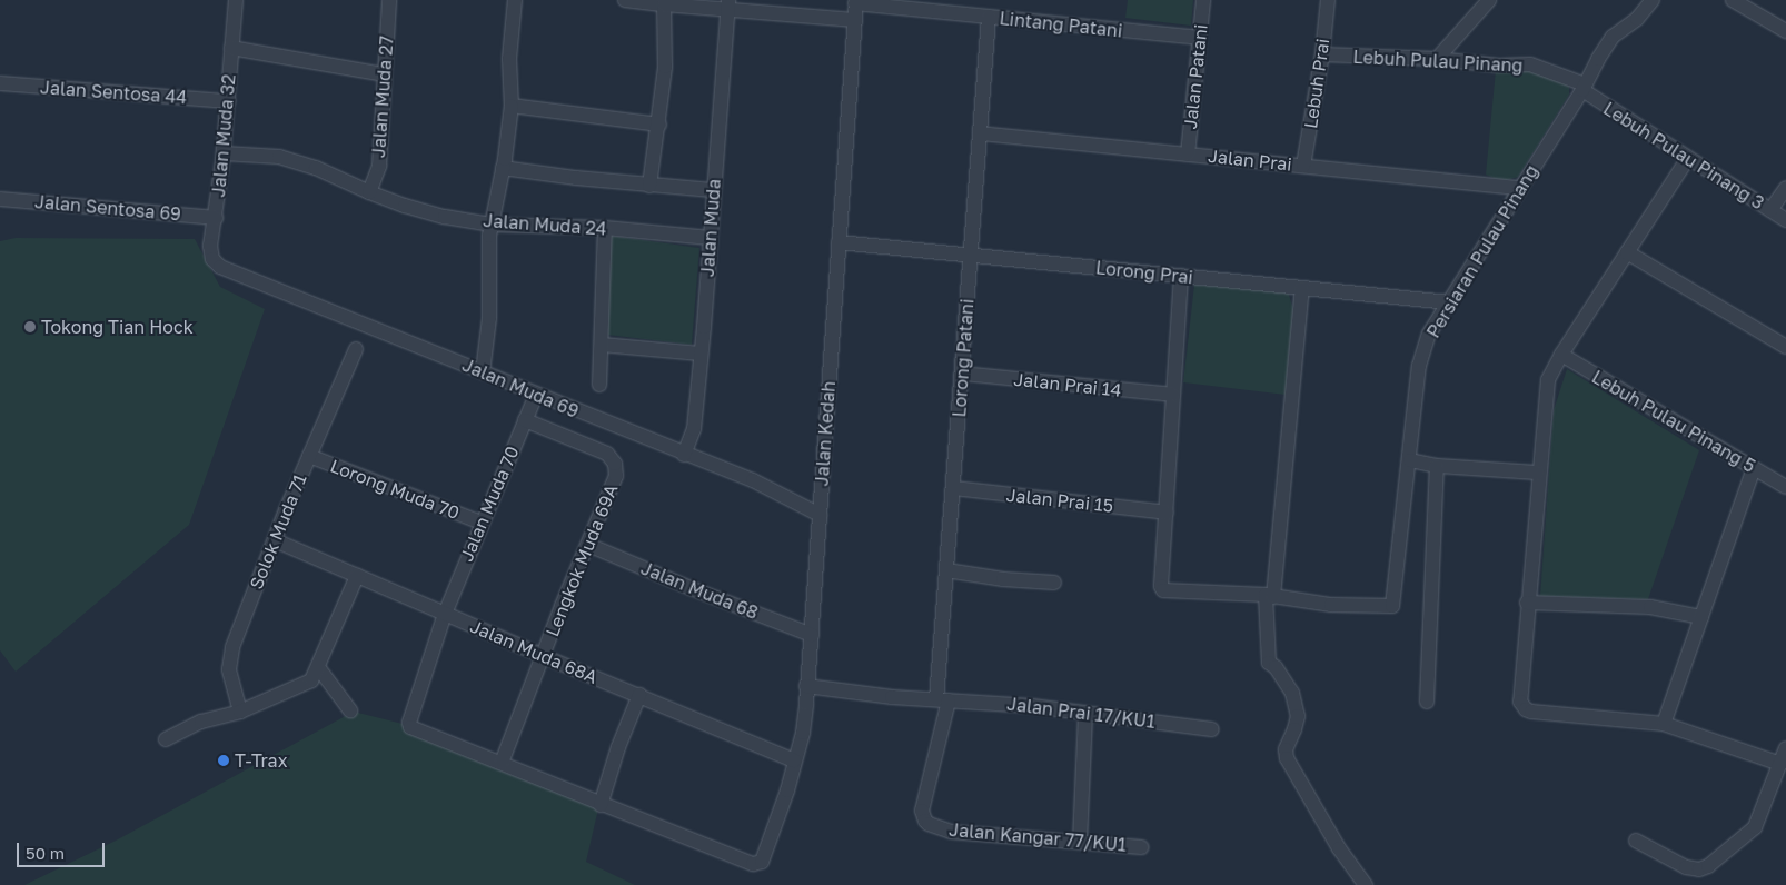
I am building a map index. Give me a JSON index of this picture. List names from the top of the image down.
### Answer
{
  "streets": {
    "street": [
      "Lintang Patani",
      "Lebuh Pulau Pinang",
      "Jalan Patani",
      "Lebuh Prai",
      "Jalan Sentosa 44",
      "Jalan Muda 27",
      "Jalan Muda 32",
      "Lebuh Pulau Pinang 3",
      "Jalan Prai",
      "Jalan Sentosa 69",
      "Jalan Muda 24",
      "Jalan Muda",
      "Persiaran Pulau Pinang",
      "Lorong Prai",
      "Lorong Patani",
      "Jalan Prai 14",
      "Jalan Muda 69",
      "Lebuh Pulau Pinang 5",
      "Jalan Kedah",
      "Lorong Muda 70",
      "Jalan Prai 15",
      "Jalan Muda 70",
      "Solok Muda 71",
      "Lengkok Muda 69A",
      "Jalan Muda 68",
      "Jalan Muda 68A",
      "Jalan Prai 17/KU1",
      "Jalan Kangar 77/KU1"
    ]
  },
  "crossings": [
    ["Lintang Patani", "Jalan Patani"],
    ["Lintang Patani", "Lorong Patani"],
    ["Lintang Patani", "Jalan Kedah"],
    ["Lebuh Pulau Pinang", "Lebuh Prai"],
    ["Lebuh Pulau Pinang", "Lebuh Pulau Pinang 3"],
    ["Lebuh Pulau Pinang", "Persiaran Pulau Pinang"],
    ["Jalan Patani", "Jalan Prai"],
    ["Lebuh Prai", "Jalan Prai"],
    ["Jalan Sentosa 44", "Jalan Muda 32"],
    ["Jalan Muda 27", "Jalan Muda 24"],
    ["Jalan Muda 32", "Jalan Sentosa 69"],
    ["Jalan Muda 32", "Jalan Muda 24"],
    ["Jalan Muda 32", "Jalan Muda 69"],
    ["Lebuh Pulau Pinang 3", "Persiaran Pulau Pinang"],
    ["Jalan Prai", "Persiaran Pulau Pinang"],
    ["Jalan Prai", "Lorong Patani"],
    ["Jalan Muda 24", "Jalan Muda"],
    ["Jalan Muda", "Jalan Muda 69"],
    ["Persiaran Pulau Pinang", "Lorong Prai"],
    ["Lorong Prai", "Lorong Patani"],
    ["Lorong Prai", "Jalan Kedah"],
    ["Lorong Patani", "Jalan Prai 14"],
    ["Lorong Patani", "Jalan Prai 15"],
    ["Lorong Patani", "Jalan Prai 17/KU1"],
    ["Lorong Patani", "Jalan Kangar 77/KU1"],
    ["Jalan Muda 69", "Jalan Kedah"],
    ["Jalan Muda 69", "Jalan Muda 70"],
    ["Jalan Kedah", "Jalan Muda 68"],
    ["Jalan Kedah", "Jalan Muda 68A"],
    ["Jalan Kedah", "Jalan Prai 17/KU1"],
    ["Lorong Muda 70", "Jalan Muda 70"],
    ["Lorong Muda 70", "Solok Muda 71"],
    ["Jalan Muda 70", "Lengkok Muda 69A"],
    ["Jalan Muda 70", "Jalan Muda 68A"],
    ["Solok Muda 71", "Jalan Muda 68A"],
    ["Lengkok Muda 69A", "Jalan Muda 68"],
    ["Lengkok Muda 69A", "Jalan Muda 68A"],
    ["Jalan Prai 17/KU1", "Jalan Kangar 77/KU1"]
  ],
  "places": ["Tokong Tian Hock", "T-Trax"],
  "scale_bar": "50 m"
}
